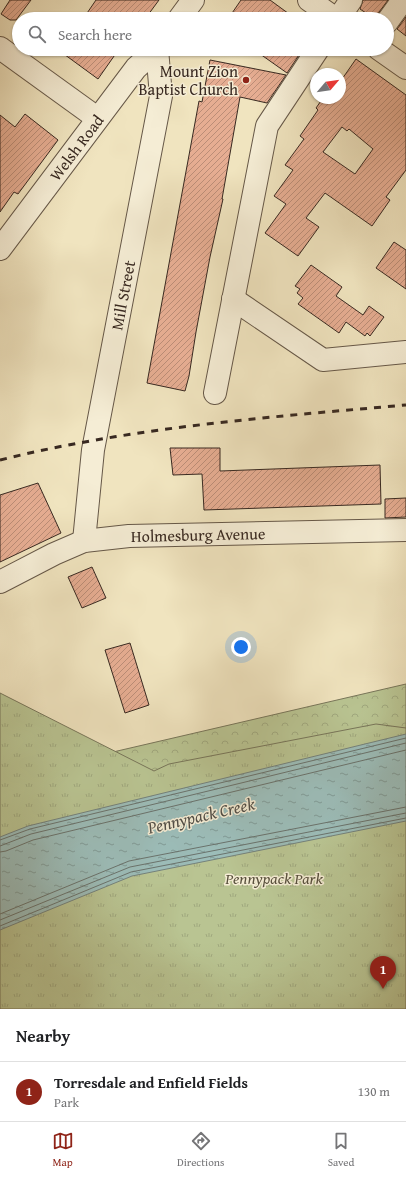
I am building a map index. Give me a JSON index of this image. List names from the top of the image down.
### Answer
{
  "streets": {
    "street": ["Welsh Road", "Mill Street", "Holmesburg Avenue"]
  },
  "crossings": [
    ["Mill Street", "Holmesburg Avenue"]
  ],
  "water": ["Pennypack Creek"],
  "parks": ["Pennypack Park"],
  "places": ["Mount Zion Baptist Church"],
  "north": "top right",
  "page": {
    "search": "Search here",
    "pins": "1",
    "heading": "Nearby",
    "list": [
      {
        "mark": "1",
        "name": "Torresdale and Enfield Fields",
        "note": "Park",
        "value": "130 m"
      }
    ],
    "nav": ["Map", "Directions", "Saved"]
  }
}
